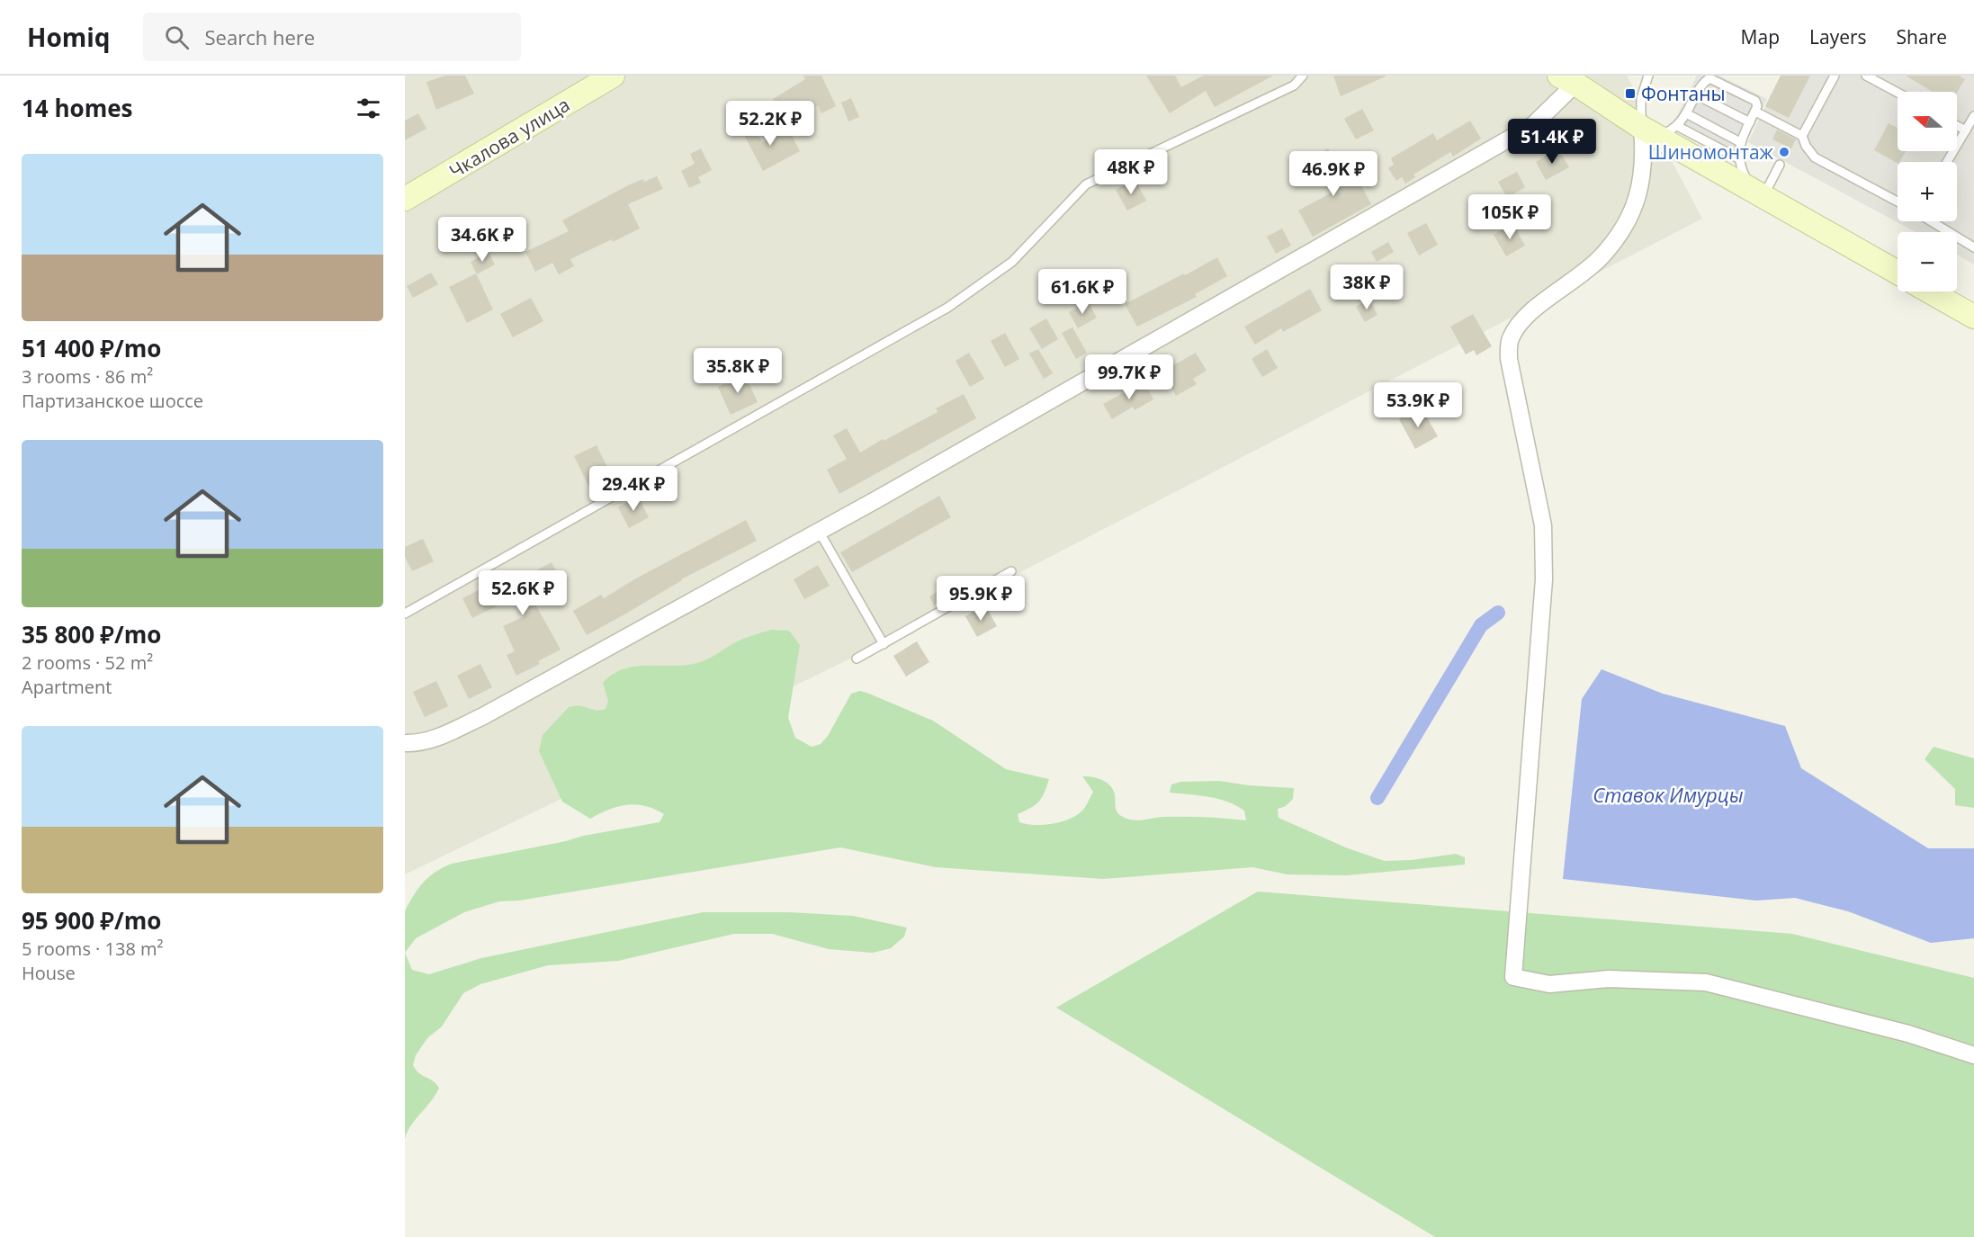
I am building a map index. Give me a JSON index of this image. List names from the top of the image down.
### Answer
{
  "streets": {
    "main road": ["Чкалова улица"]
  },
  "water": ["Ставок Имурцы"],
  "places": {
    "transit": ["Фонтаны"],
    "other": ["Шиномонтаж"]
  },
  "north": "left",
  "page": {
    "header": "Homiq",
    "search": "Search here",
    "nav": ["Map", "Layers", "Share"],
    "heading": "14 homes",
    "map_buttons": ["+", "−"],
    "price": [
      "52.2K ₽",
      "51.4K ₽",
      "48K ₽",
      "46.9K ₽",
      "105K ₽",
      "34.6K ₽",
      "38K ₽",
      "61.6K ₽",
      "35.8K ₽",
      "99.7K ₽",
      "53.9K ₽",
      "29.4K ₽",
      "52.6K ₽",
      "95.9K ₽"
    ],
    "list": [
      {
        "name": "51 400 ₽/mo",
        "note": "3 rooms · 86 m² · Партизанское шоссе"
      },
      {
        "name": "35 800 ₽/mo",
        "note": "2 rooms · 52 m² · Apartment"
      },
      {
        "name": "95 900 ₽/mo",
        "note": "5 rooms · 138 m² · House"
      }
    ]
  }
}
